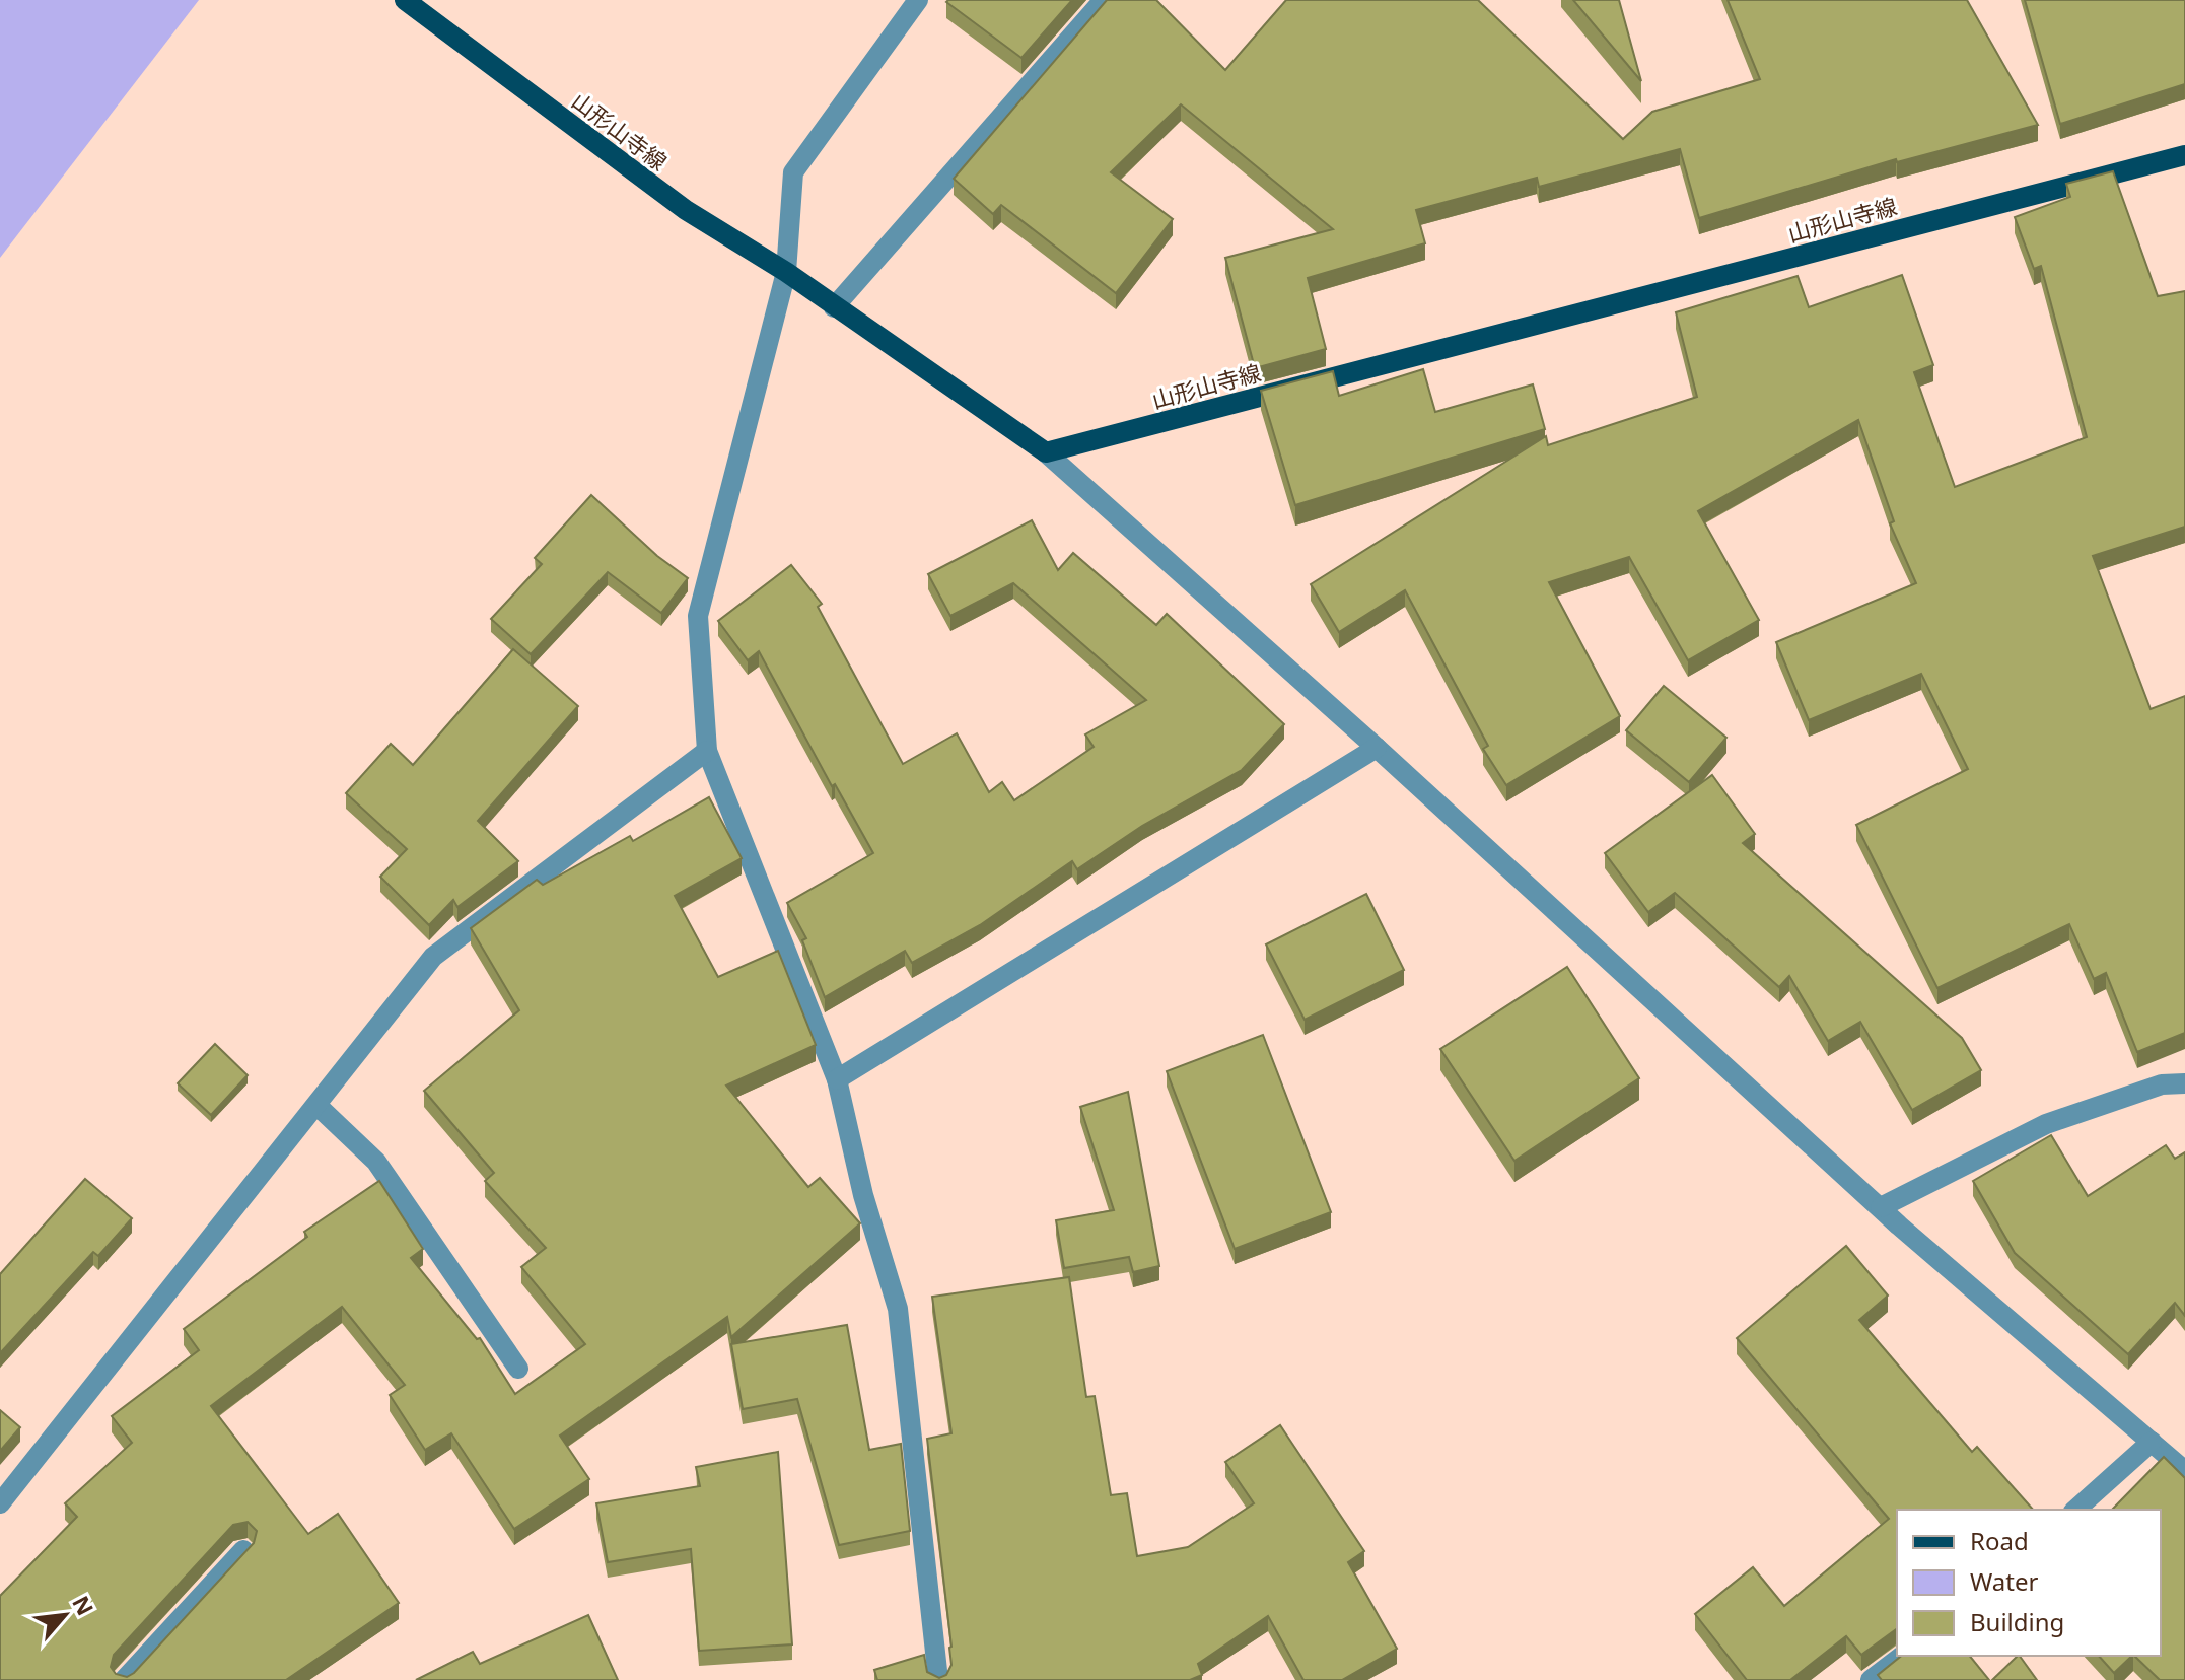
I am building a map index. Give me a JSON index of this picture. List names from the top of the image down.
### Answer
{
  "streets": {
    "main road": ["山形山寺線"]
  },
  "legend": ["Road", "Water", "Building"],
  "north": "top right"
}
